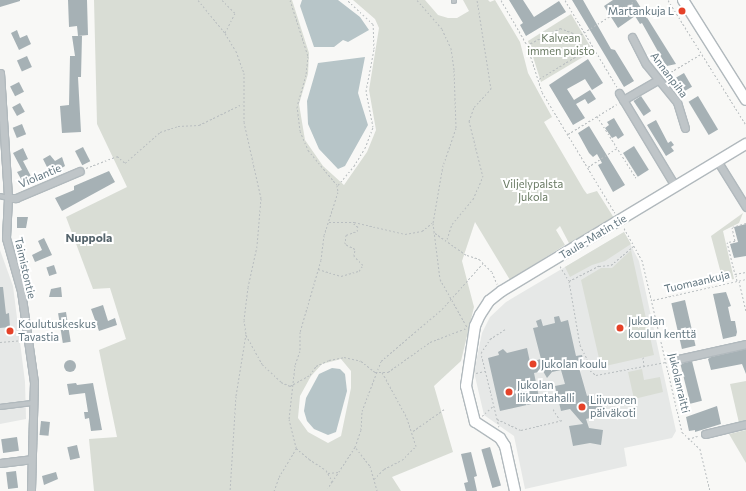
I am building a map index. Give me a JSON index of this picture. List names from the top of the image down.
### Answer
{
  "streets": {
    "street": [
      "Annanpiha",
      "Violantie",
      "Taula-Matin tie",
      "Taimistontie"
    ],
    "path": ["Tuomaankuja", "Jukolanraitti"]
  },
  "crossings": [
    ["Violantie", "Taimistontie"],
    ["Tuomaankuja", "Jukolanraitti"]
  ],
  "districts": ["Nuppola"],
  "parks": ["Kalvean immen puisto", "Viljelypalsta Jukola"],
  "places": [
    "Martankuja L",
    "Jukolan koulun kenttä",
    "Koulutuskeskus Tavastia",
    "Jukolan koulu",
    "Jukolan liikuntahalli",
    "Liivuoren päiväkoti"
  ]
}
